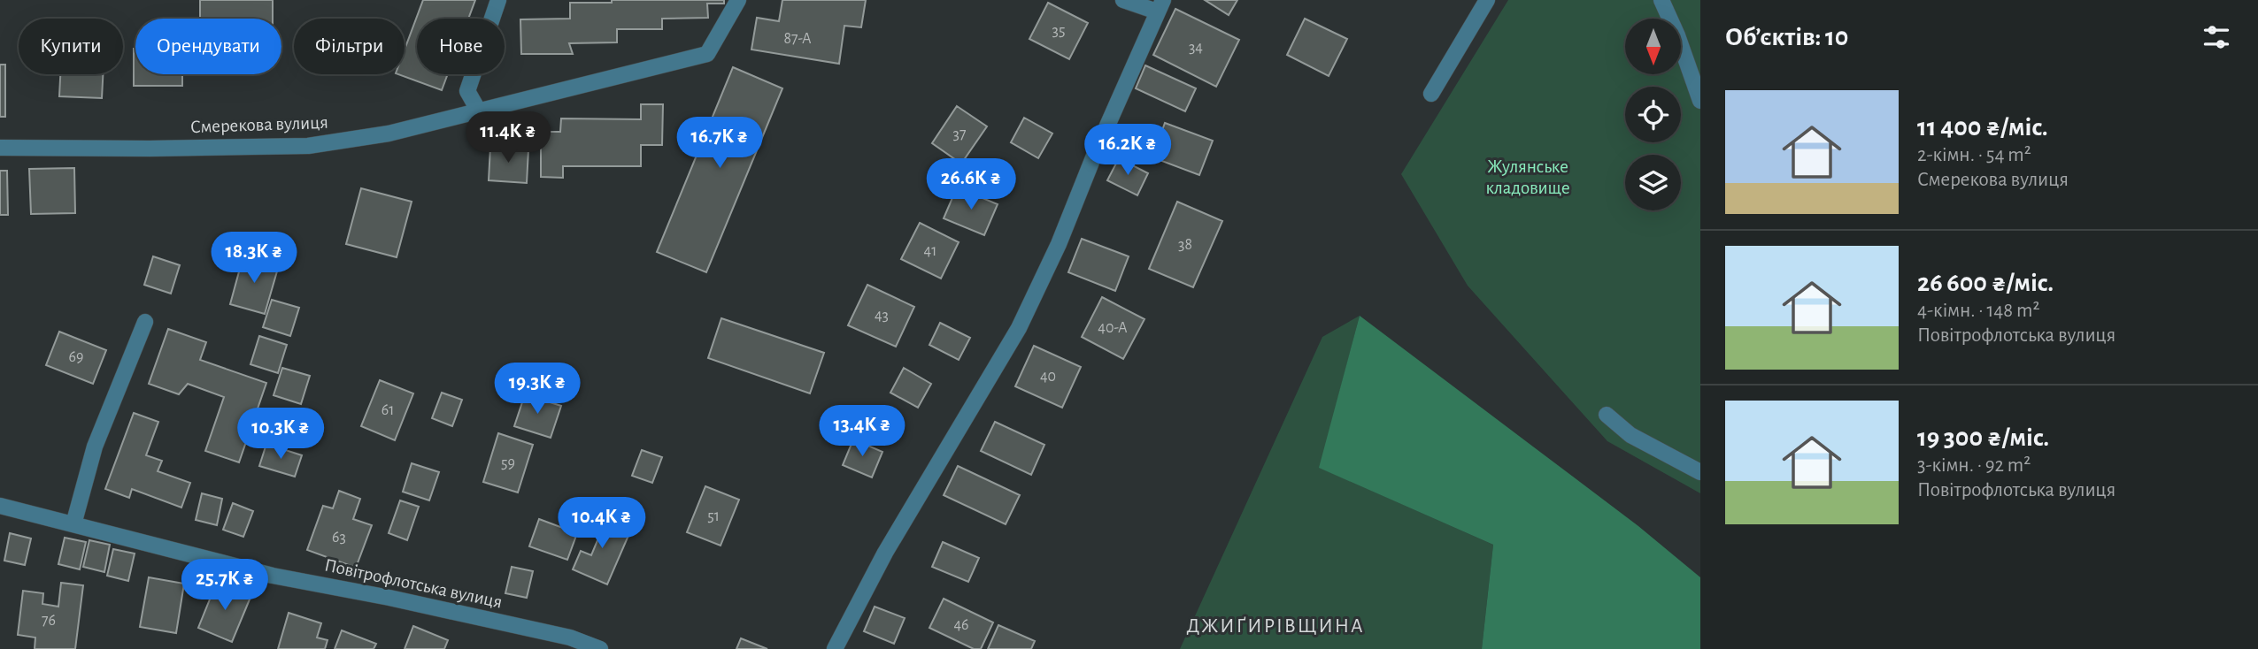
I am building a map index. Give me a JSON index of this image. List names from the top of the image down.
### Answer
{
  "streets": {
    "street": ["Смерекова вулиця", "Повітрофлотська вулиця"]
  },
  "districts": ["ДЖИҐИРІВЩИНА"],
  "parks": ["Жулянське кладовище"],
  "house_numbers": [
    "35",
    "87-А",
    "34",
    "37",
    "38",
    "41",
    "43",
    "40-А",
    "69",
    "40",
    "61",
    "59",
    "51",
    "63",
    "76",
    "46"
  ],
  "north": "bottom",
  "page": {
    "heading": "Об’єктів: 10",
    "chip": [
      "Купити",
      "Орендувати",
      "Фільтри",
      "Нове"
    ],
    "list": [
      {
        "name": "11 400 ₴/міс.",
        "note": "2-кімн. · 54 m² · Смерекова вулиця"
      },
      {
        "name": "26 600 ₴/міс.",
        "note": "4-кімн. · 148 m² · Повітрофлотська вулиця"
      },
      {
        "name": "19 300 ₴/міс.",
        "note": "3-кімн. · 92 m² · Повітрофлотська вулиця"
      }
    ],
    "price": [
      "11.4K ₴",
      "16.7K ₴",
      "16.2K ₴",
      "26.6K ₴",
      "18.3K ₴",
      "19.3K ₴",
      "13.4K ₴",
      "10.3K ₴",
      "10.4K ₴",
      "25.7K ₴"
    ]
  }
}
